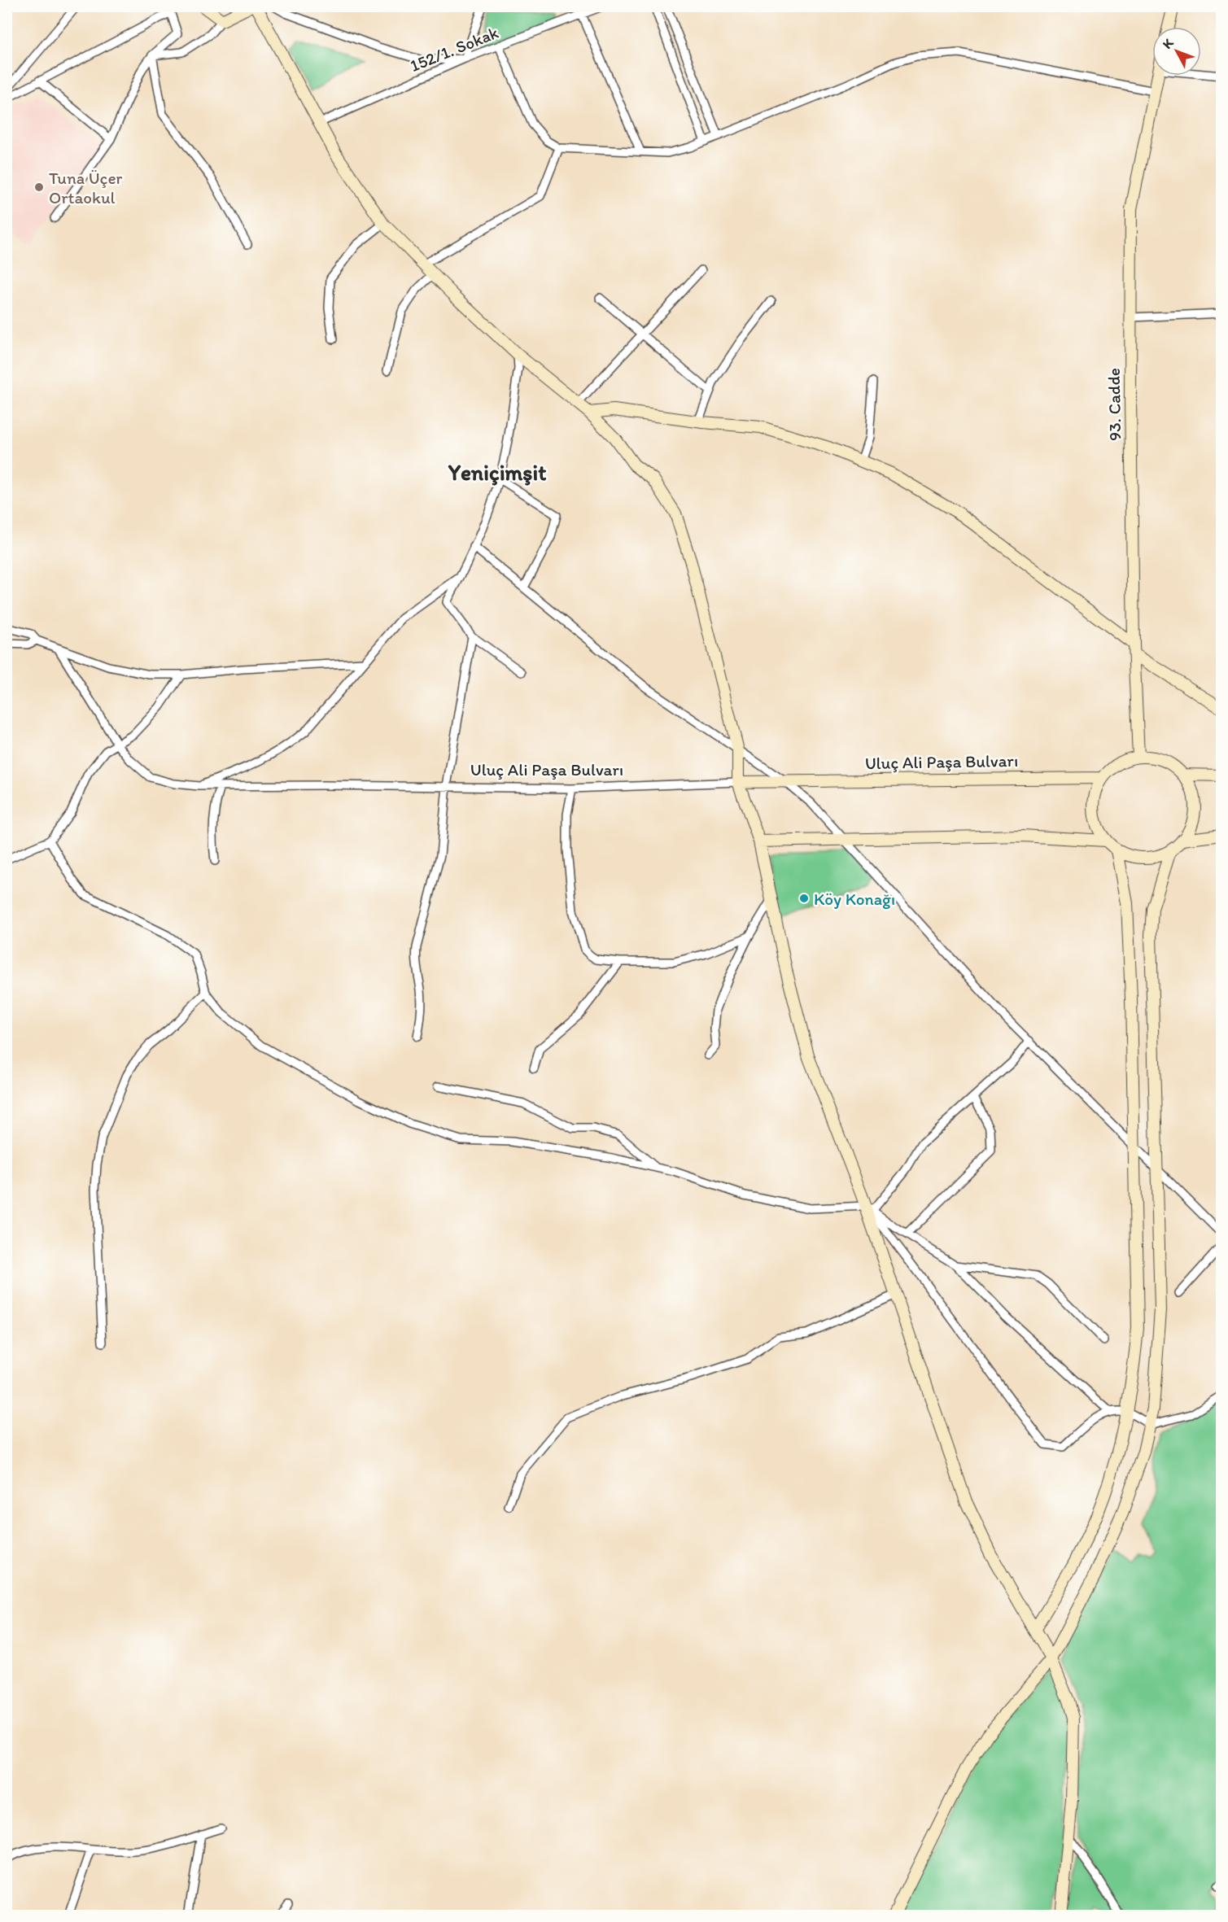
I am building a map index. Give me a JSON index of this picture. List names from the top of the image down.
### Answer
{
  "streets": {
    "street": ["152/1. Sokak", "93. Cadde", "Uluç Ali Paşa Bulvarı"]
  },
  "crossings": [
    ["93. Cadde", "Uluç Ali Paşa Bulvarı"]
  ],
  "districts": ["Yeniçimşit"],
  "places": ["Tuna Üçer Ortaokul", "Köy Konağı"],
  "north": "top left"
}
